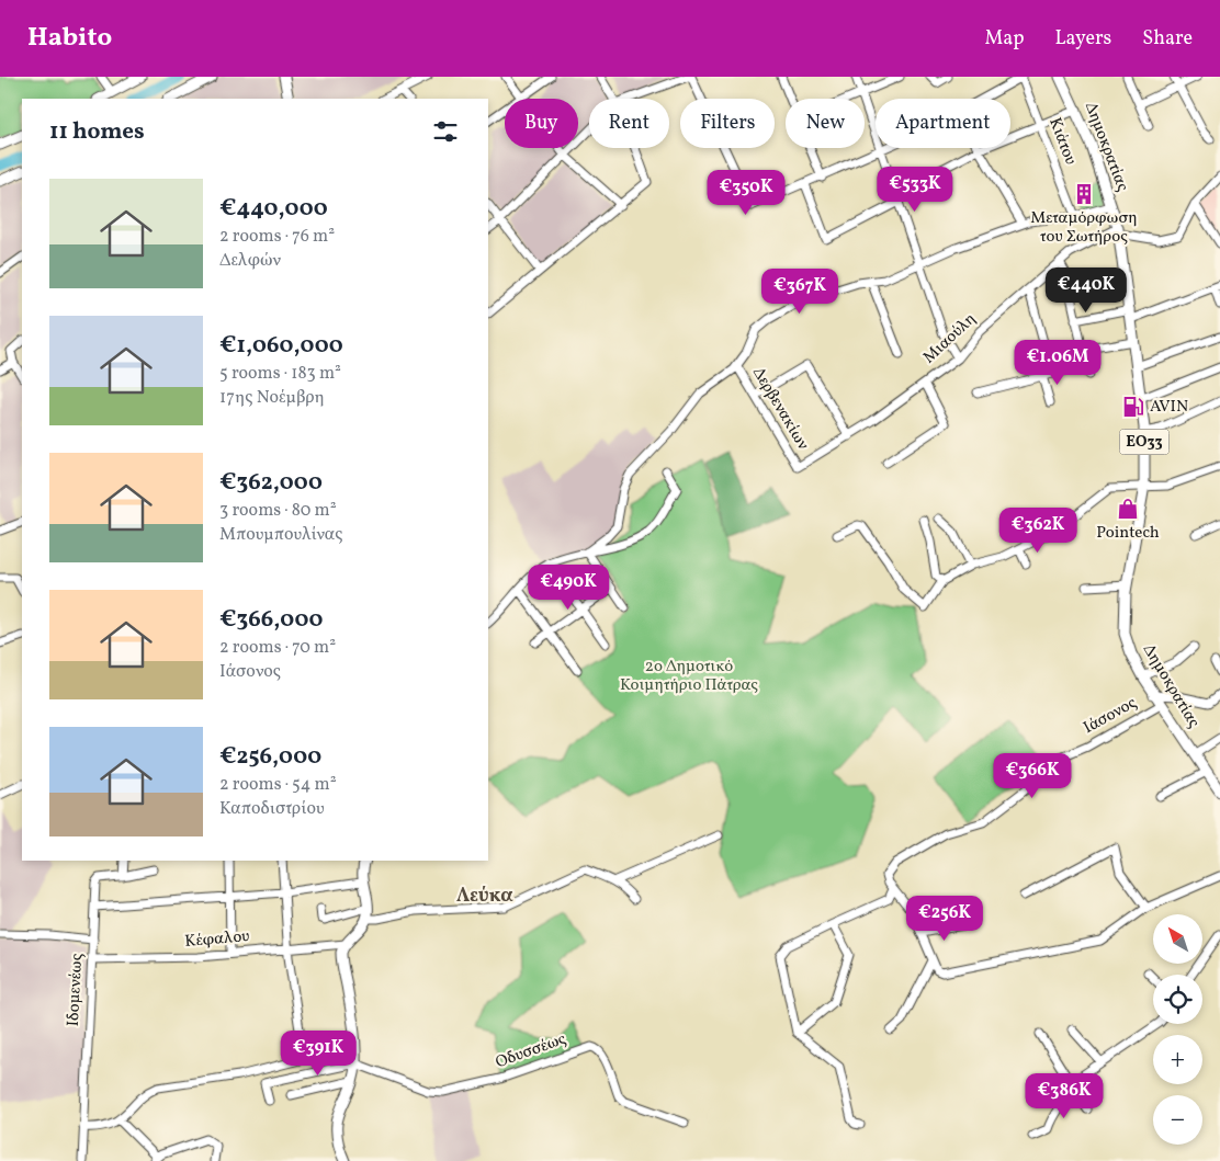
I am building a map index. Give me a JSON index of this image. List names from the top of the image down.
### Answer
{
  "streets": {
    "main road": ["Δημοκρατίας", "ΕΟ33"],
    "street": [
      "Κιάτου",
      "Μιαούλη",
      "Δερβενακίων",
      "Ιάσονος",
      "Κέφαλου",
      "Ιδομενέως",
      "Οδυσσέως"
    ]
  },
  "crossings": [
    ["Δημοκρατίας", "Μιαούλη"],
    ["Δημοκρατίας", "Ιάσονος"],
    ["Μιαούλη", "Δερβενακίων"],
    ["Κέφαλου", "Ιδομενέως"]
  ],
  "districts": ["Λεύκα"],
  "parks": ["2o Δημοτικό Κοιμητήριο Πάτρας"],
  "places": {
    "building": ["Μεταμόρφωση του Σωτήρος"],
    "fuel station": ["AVIN"],
    "shop": ["Pointech"]
  },
  "north": "top left",
  "page": {
    "header": "Habito",
    "nav": ["Map", "Layers", "Share"],
    "chip": [
      "Buy",
      "Rent",
      "Filters",
      "New",
      "Apartment"
    ],
    "heading": "11 homes",
    "list": [
      {
        "name": "€440,000",
        "note": "2 rooms · 76 m² · Δελφών"
      },
      {
        "name": "€1,060,000",
        "note": "5 rooms · 183 m² · 17ης Νοέμβρη"
      },
      {
        "name": "€362,000",
        "note": "3 rooms · 80 m² · Μπουμπουλίνας"
      },
      {
        "name": "€366,000",
        "note": "2 rooms · 70 m² · Ιάσονος"
      },
      {
        "name": "€256,000",
        "note": "2 rooms · 54 m² · Καποδιστρίου"
      }
    ],
    "price": [
      "€533K",
      "€350K",
      "€440K",
      "€367K",
      "€1.06M",
      "€362K",
      "€490K",
      "€366K",
      "€256K",
      "€391K",
      "€386K"
    ],
    "map_buttons": ["+", "−"]
  }
}
